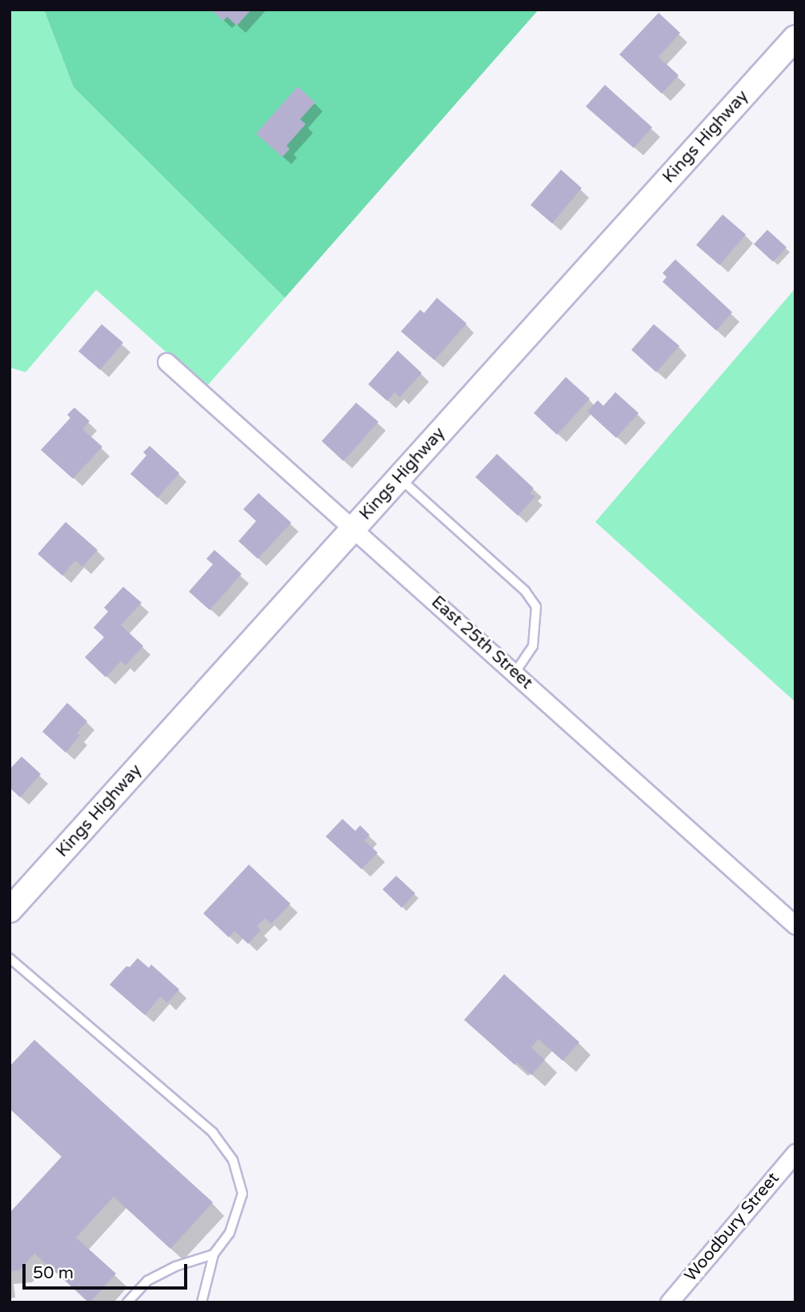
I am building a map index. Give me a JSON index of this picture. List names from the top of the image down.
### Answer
{
  "streets": {
    "street": ["Kings Highway", "East 25th Street", "Woodbury Street"]
  },
  "crossings": [
    ["Kings Highway", "East 25th Street"]
  ],
  "scale_bar": "50 m"
}
